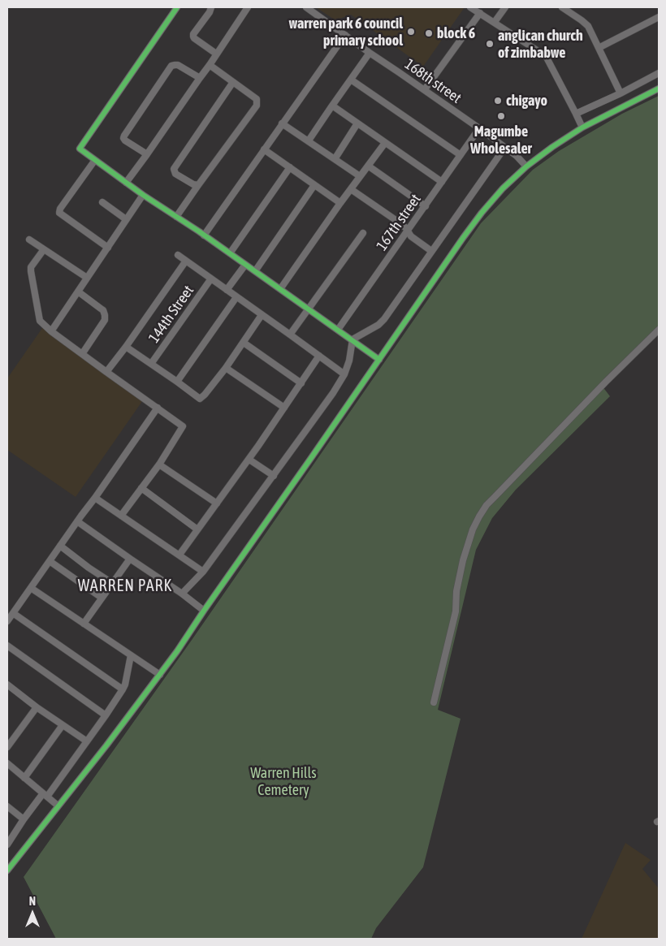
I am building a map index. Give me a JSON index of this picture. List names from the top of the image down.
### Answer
{
  "streets": {
    "street": ["168th street", "167th street", "144th Street"]
  },
  "crossings": [
    ["168th street", "167th street"]
  ],
  "districts": ["WARREN PARK"],
  "parks": ["Warren Hills Cemetery"],
  "places": [
    "warren park 6 council primary school",
    "block 6",
    "anglican church of zimbabwe",
    "chigayo",
    "Magumbe Wholesaler"
  ],
  "north": "top"
}
